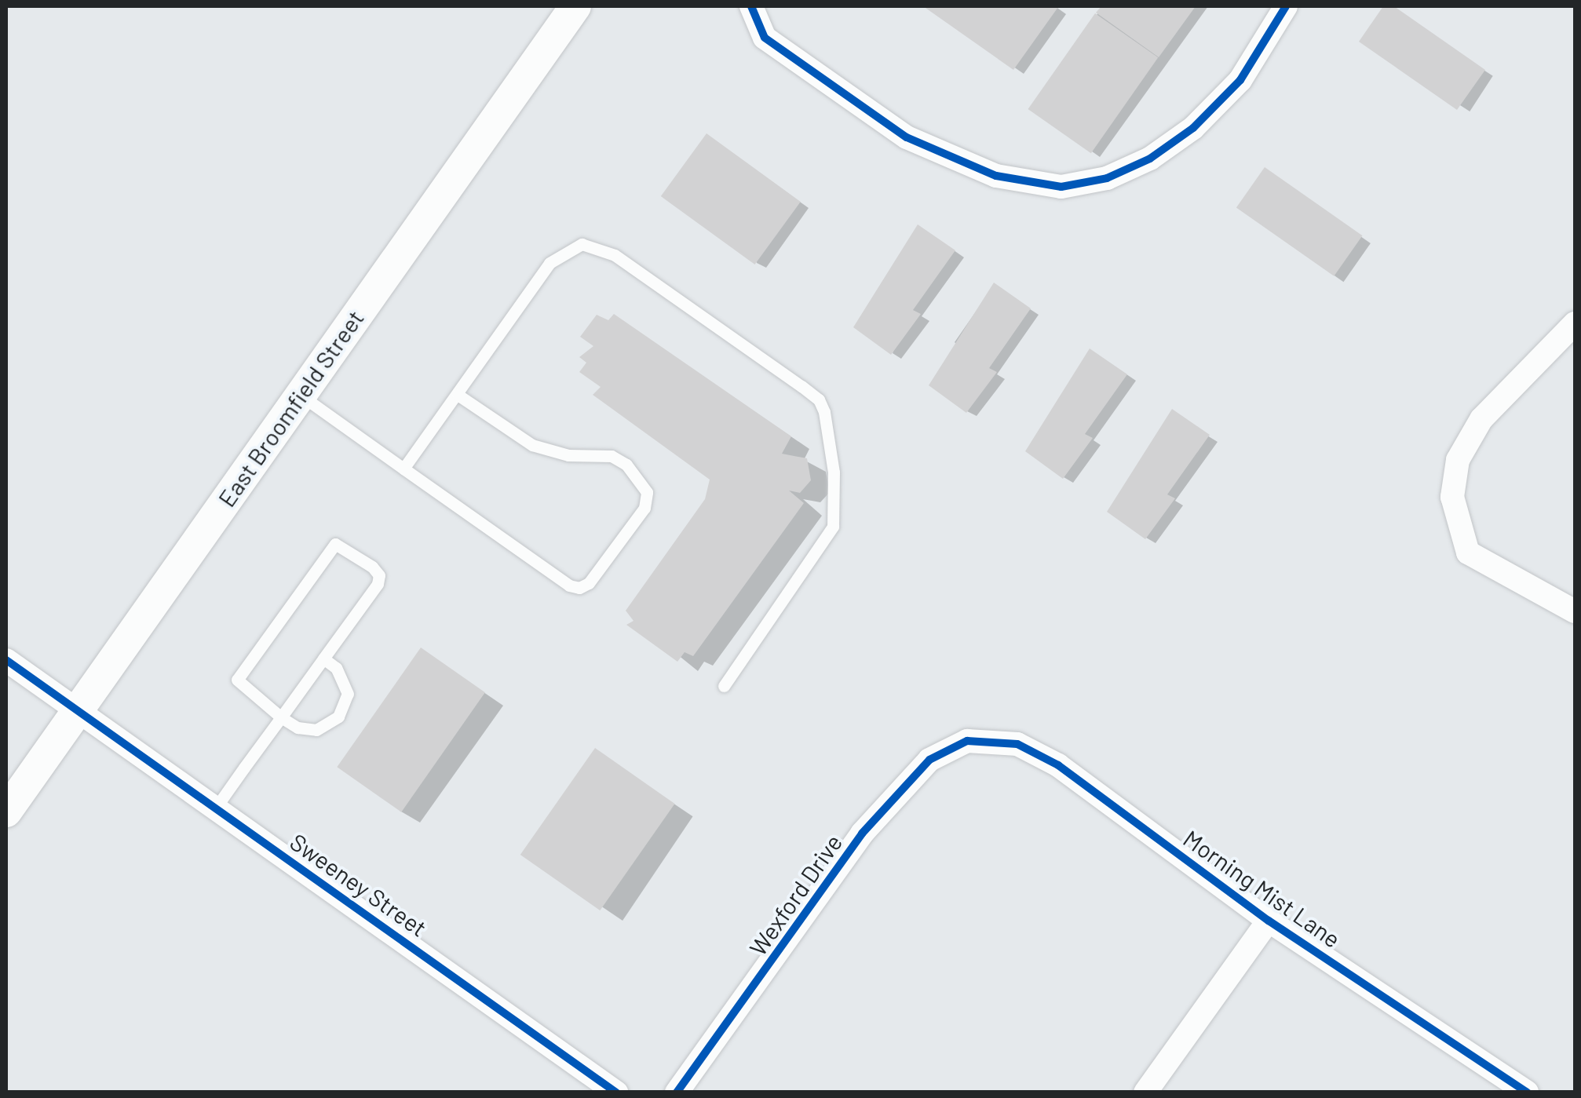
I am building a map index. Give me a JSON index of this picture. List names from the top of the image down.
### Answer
{
  "streets": {
    "main road": ["East Broomfield Street"],
    "street": ["Sweeney Street", "Morning Mist Lane", "Wexford Drive"]
  },
  "crossings": [
    ["East Broomfield Street", "Sweeney Street"],
    ["Morning Mist Lane", "Wexford Drive"]
  ]
}
